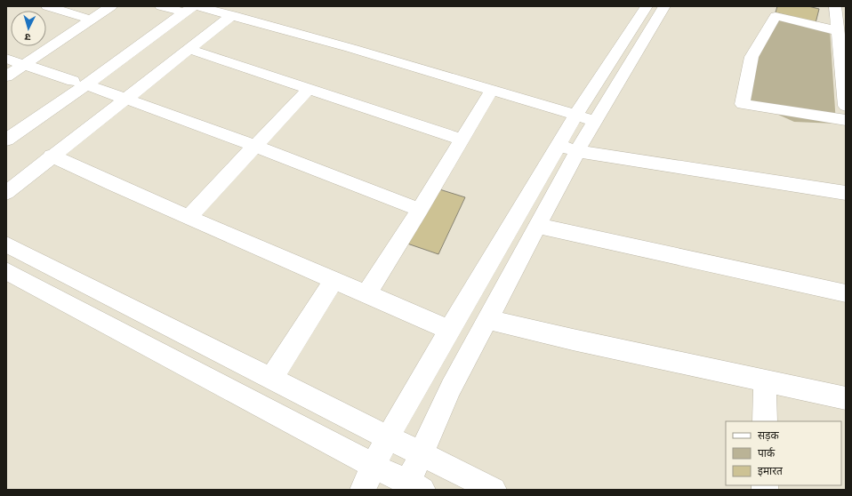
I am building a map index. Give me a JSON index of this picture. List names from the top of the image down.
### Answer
{
  "legend": ["सड़क", "पार्क", "इमारत"],
  "north": "bottom"
}
